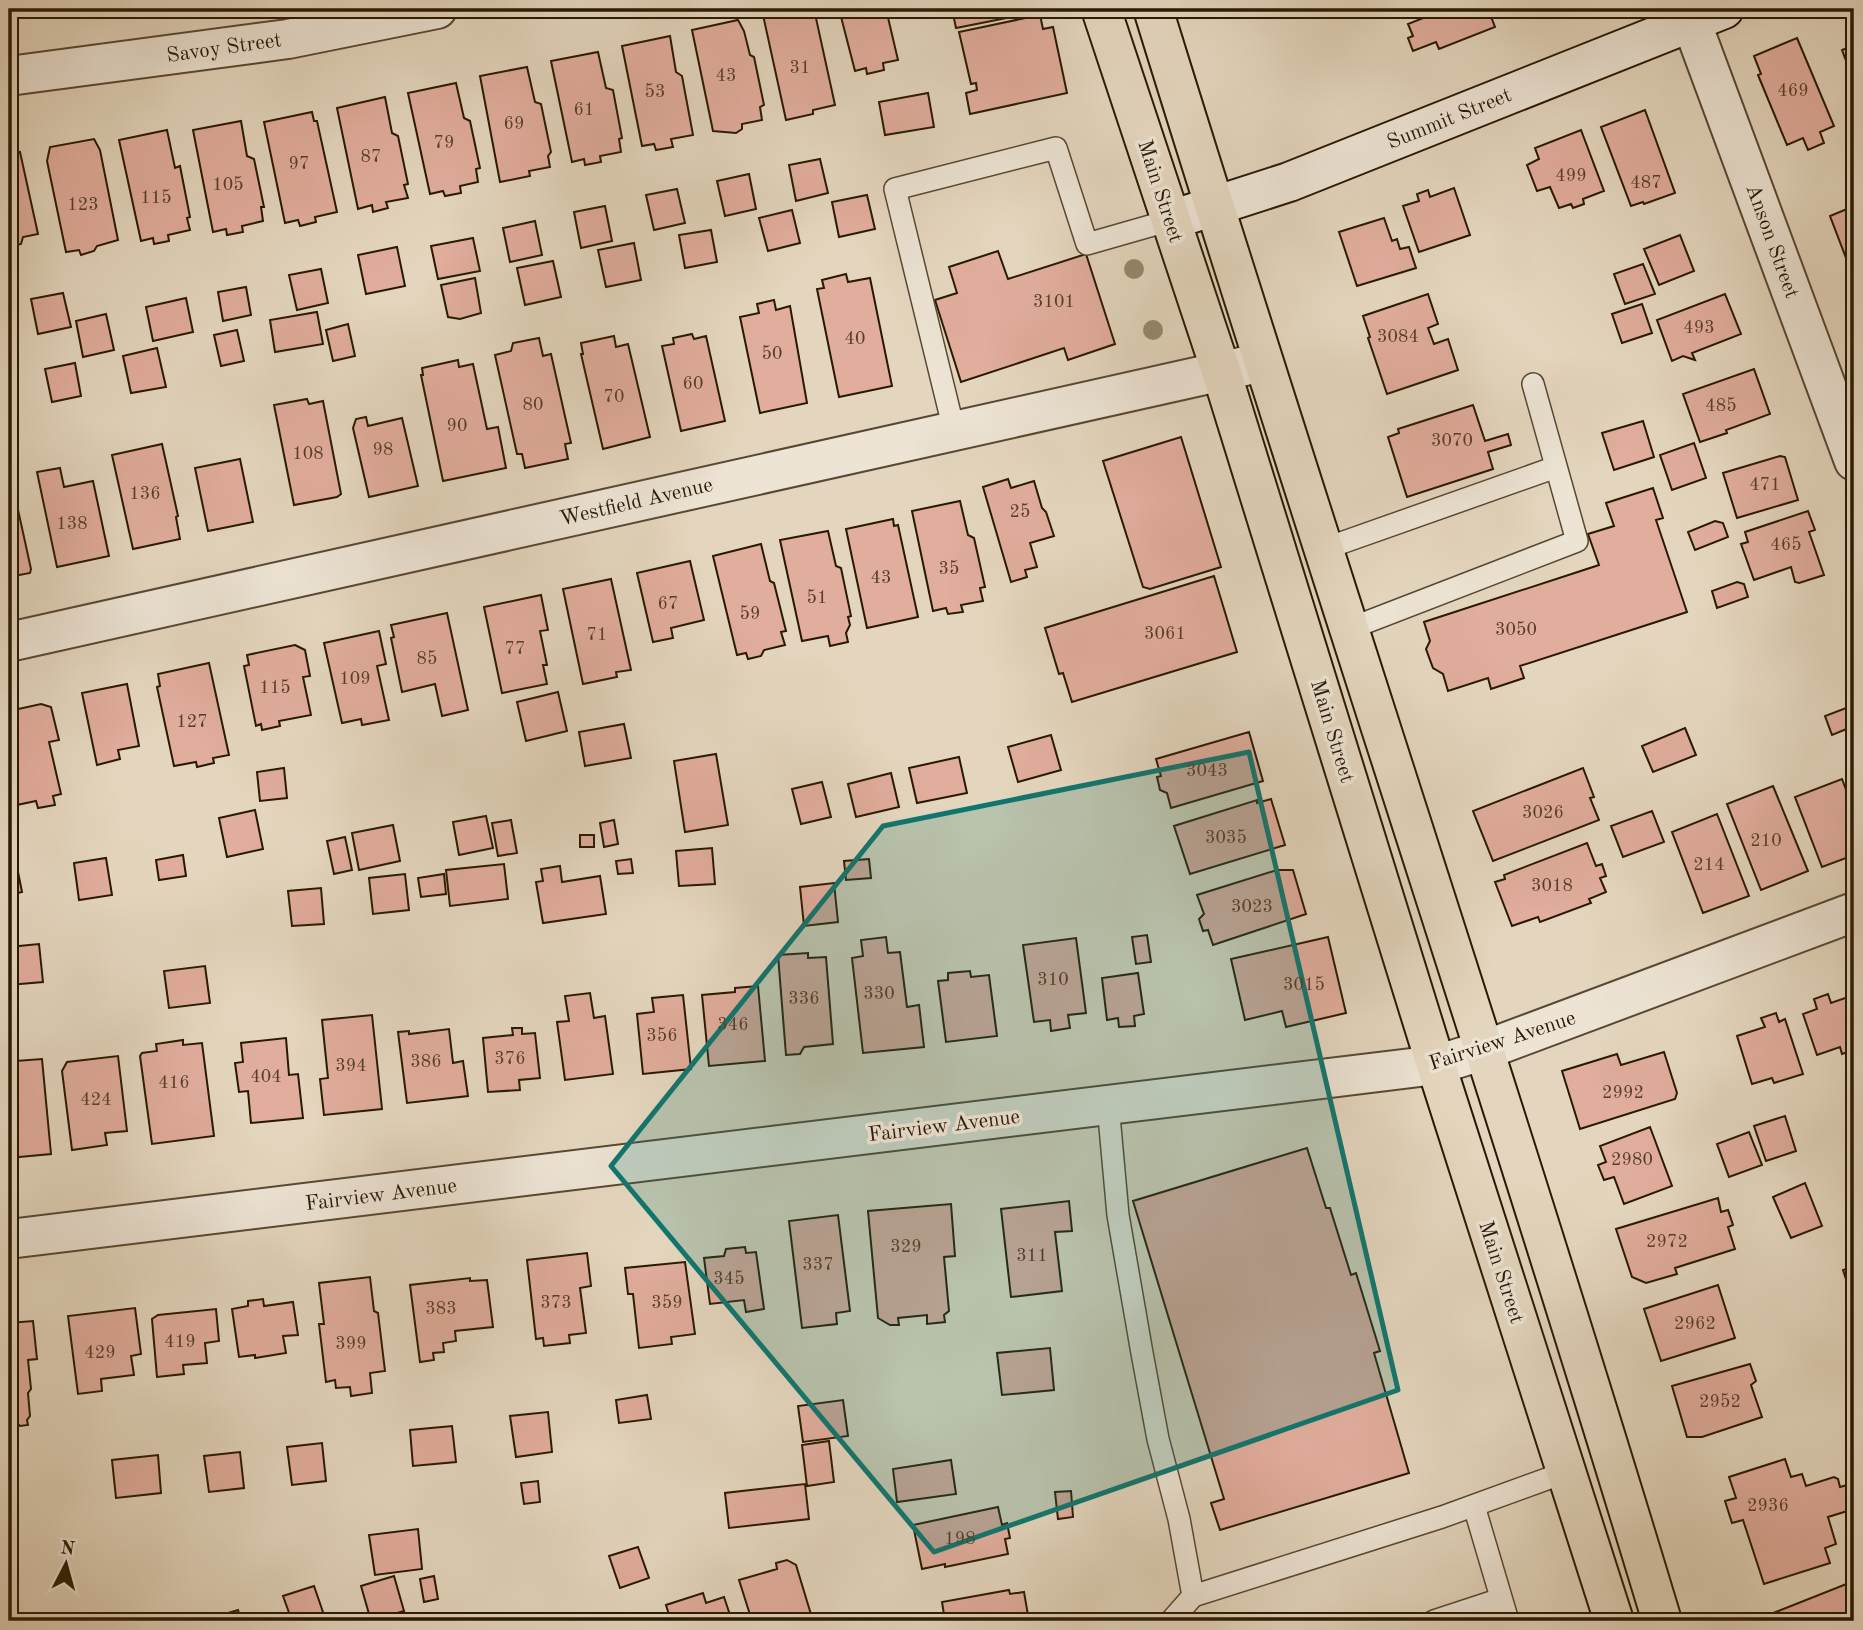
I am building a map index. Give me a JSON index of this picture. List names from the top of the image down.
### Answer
{
  "streets": {
    "main road": ["Main Street"],
    "street": [
      "Savoy Street",
      "Summit Street",
      "Anson Street",
      "Westfield Avenue",
      "Fairview Avenue"
    ]
  },
  "crossings": [
    ["Summit Street", "Main Street"],
    ["Summit Street", "Anson Street"],
    ["Main Street", "Westfield Avenue"],
    ["Main Street", "Fairview Avenue"]
  ],
  "house_numbers": [
    "31",
    "43",
    "469",
    "53",
    "61",
    "69",
    "79",
    "87",
    "97",
    "499",
    "487",
    "105",
    "115",
    "123",
    "3101",
    "493",
    "3084",
    "40",
    "50",
    "60",
    "70",
    "80",
    "485",
    "90",
    "3070",
    "98",
    "108",
    "471",
    "136",
    "25",
    "138",
    "465",
    "35",
    "43",
    "51",
    "67",
    "59",
    "3050",
    "3061",
    "71",
    "77",
    "85",
    "109",
    "115",
    "127",
    "3043",
    "3026",
    "3035",
    "210",
    "214",
    "3018",
    "3023",
    "310",
    "3015",
    "330",
    "336",
    "346",
    "356",
    "376",
    "386",
    "394",
    "404",
    "416",
    "2992",
    "424",
    "2980",
    "2972",
    "329",
    "311",
    "337",
    "345",
    "373",
    "359",
    "383",
    "2962",
    "419",
    "399",
    "429",
    "2952",
    "2936",
    "198"
  ],
  "north": "top"
}
